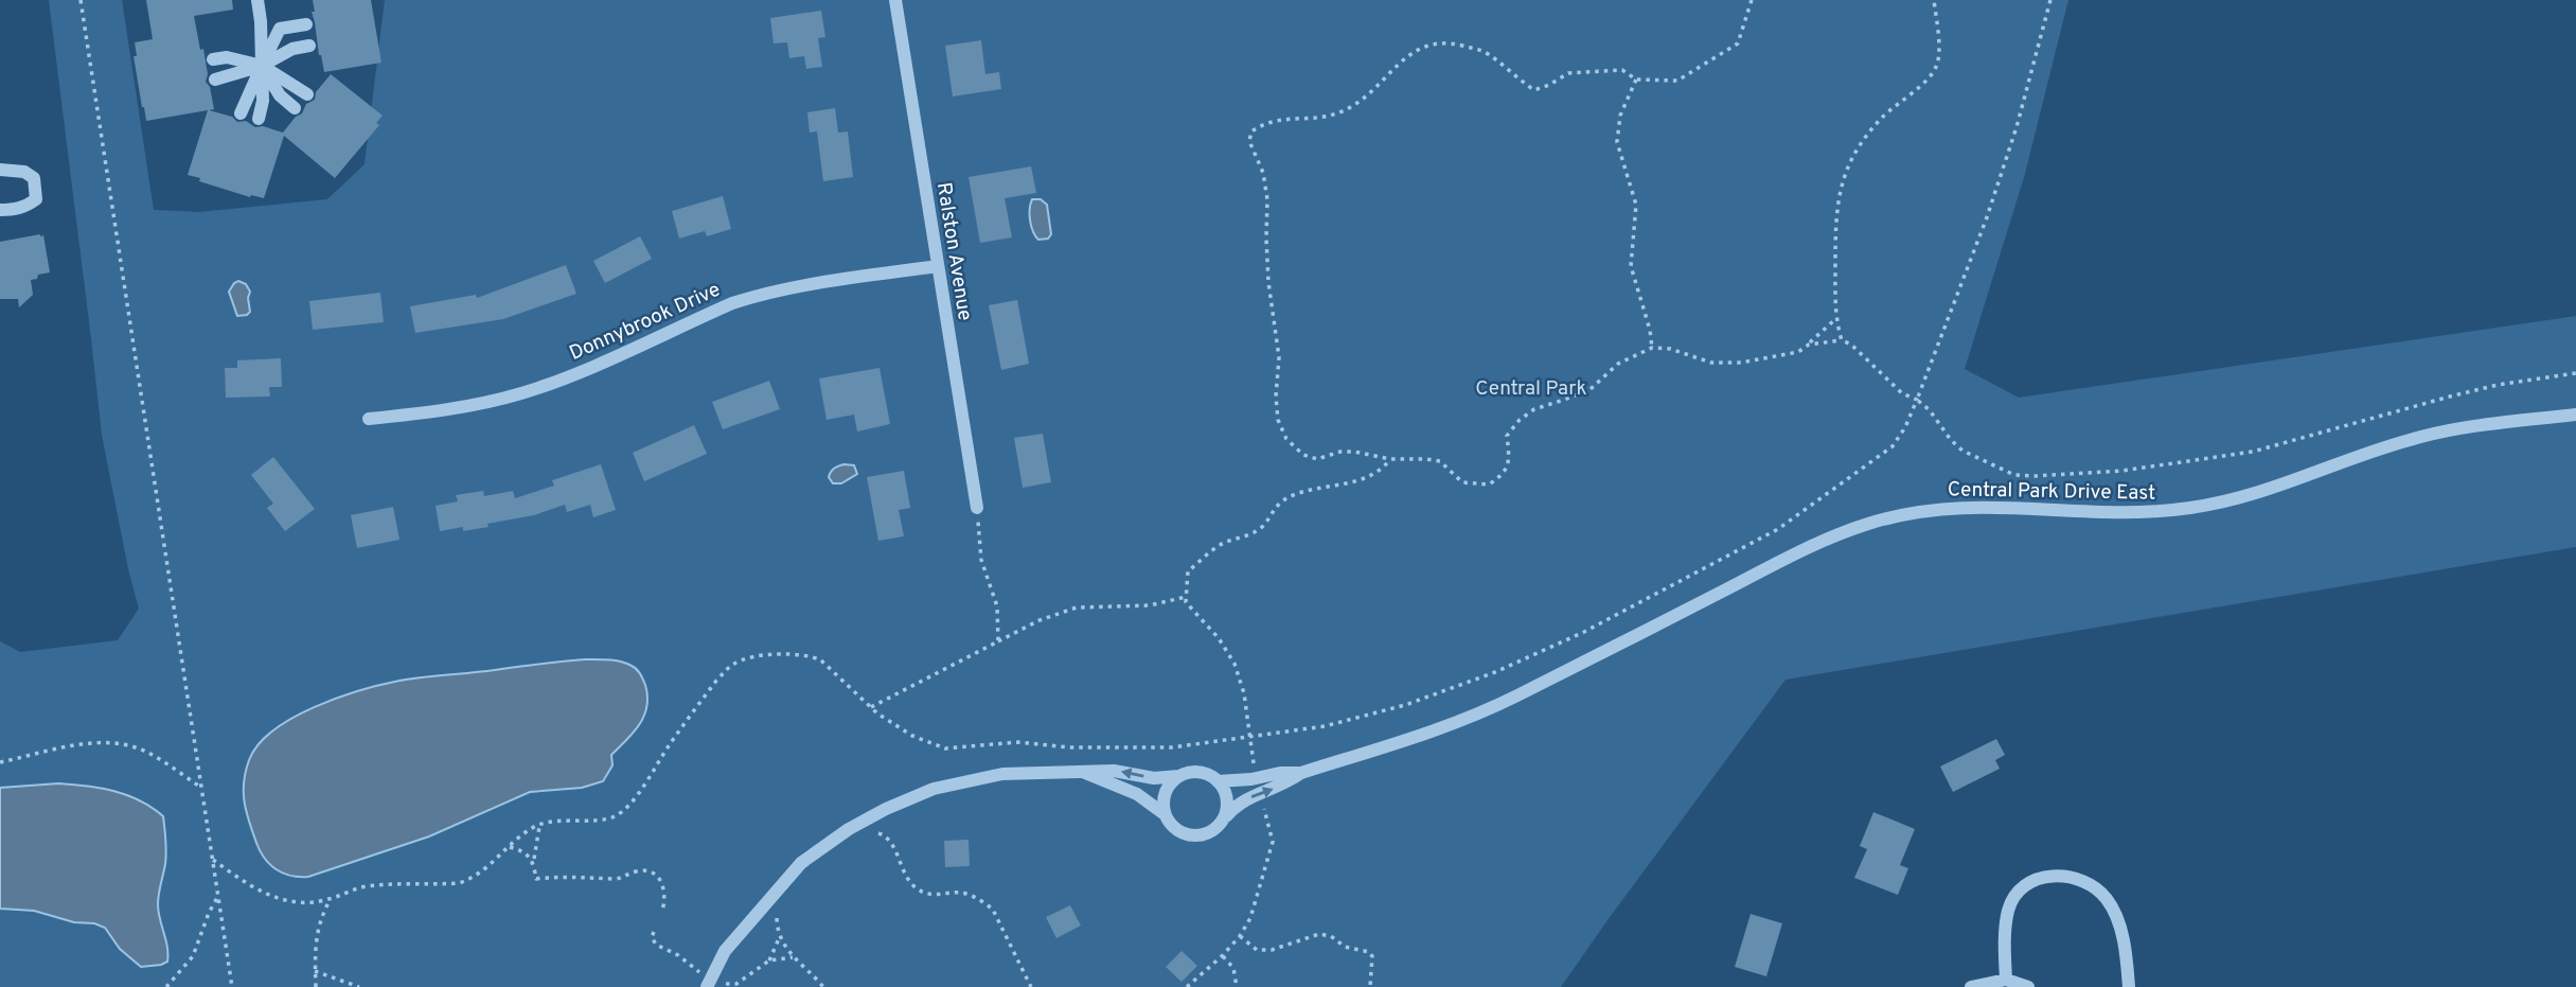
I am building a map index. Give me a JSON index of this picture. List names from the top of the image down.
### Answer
{
  "streets": {
    "street": ["Ralston Avenue", "Donnybrook Drive", "Central Park Drive East"]
  },
  "crossings": [
    ["Ralston Avenue", "Donnybrook Drive"]
  ],
  "parks": ["Central Park"]
}
